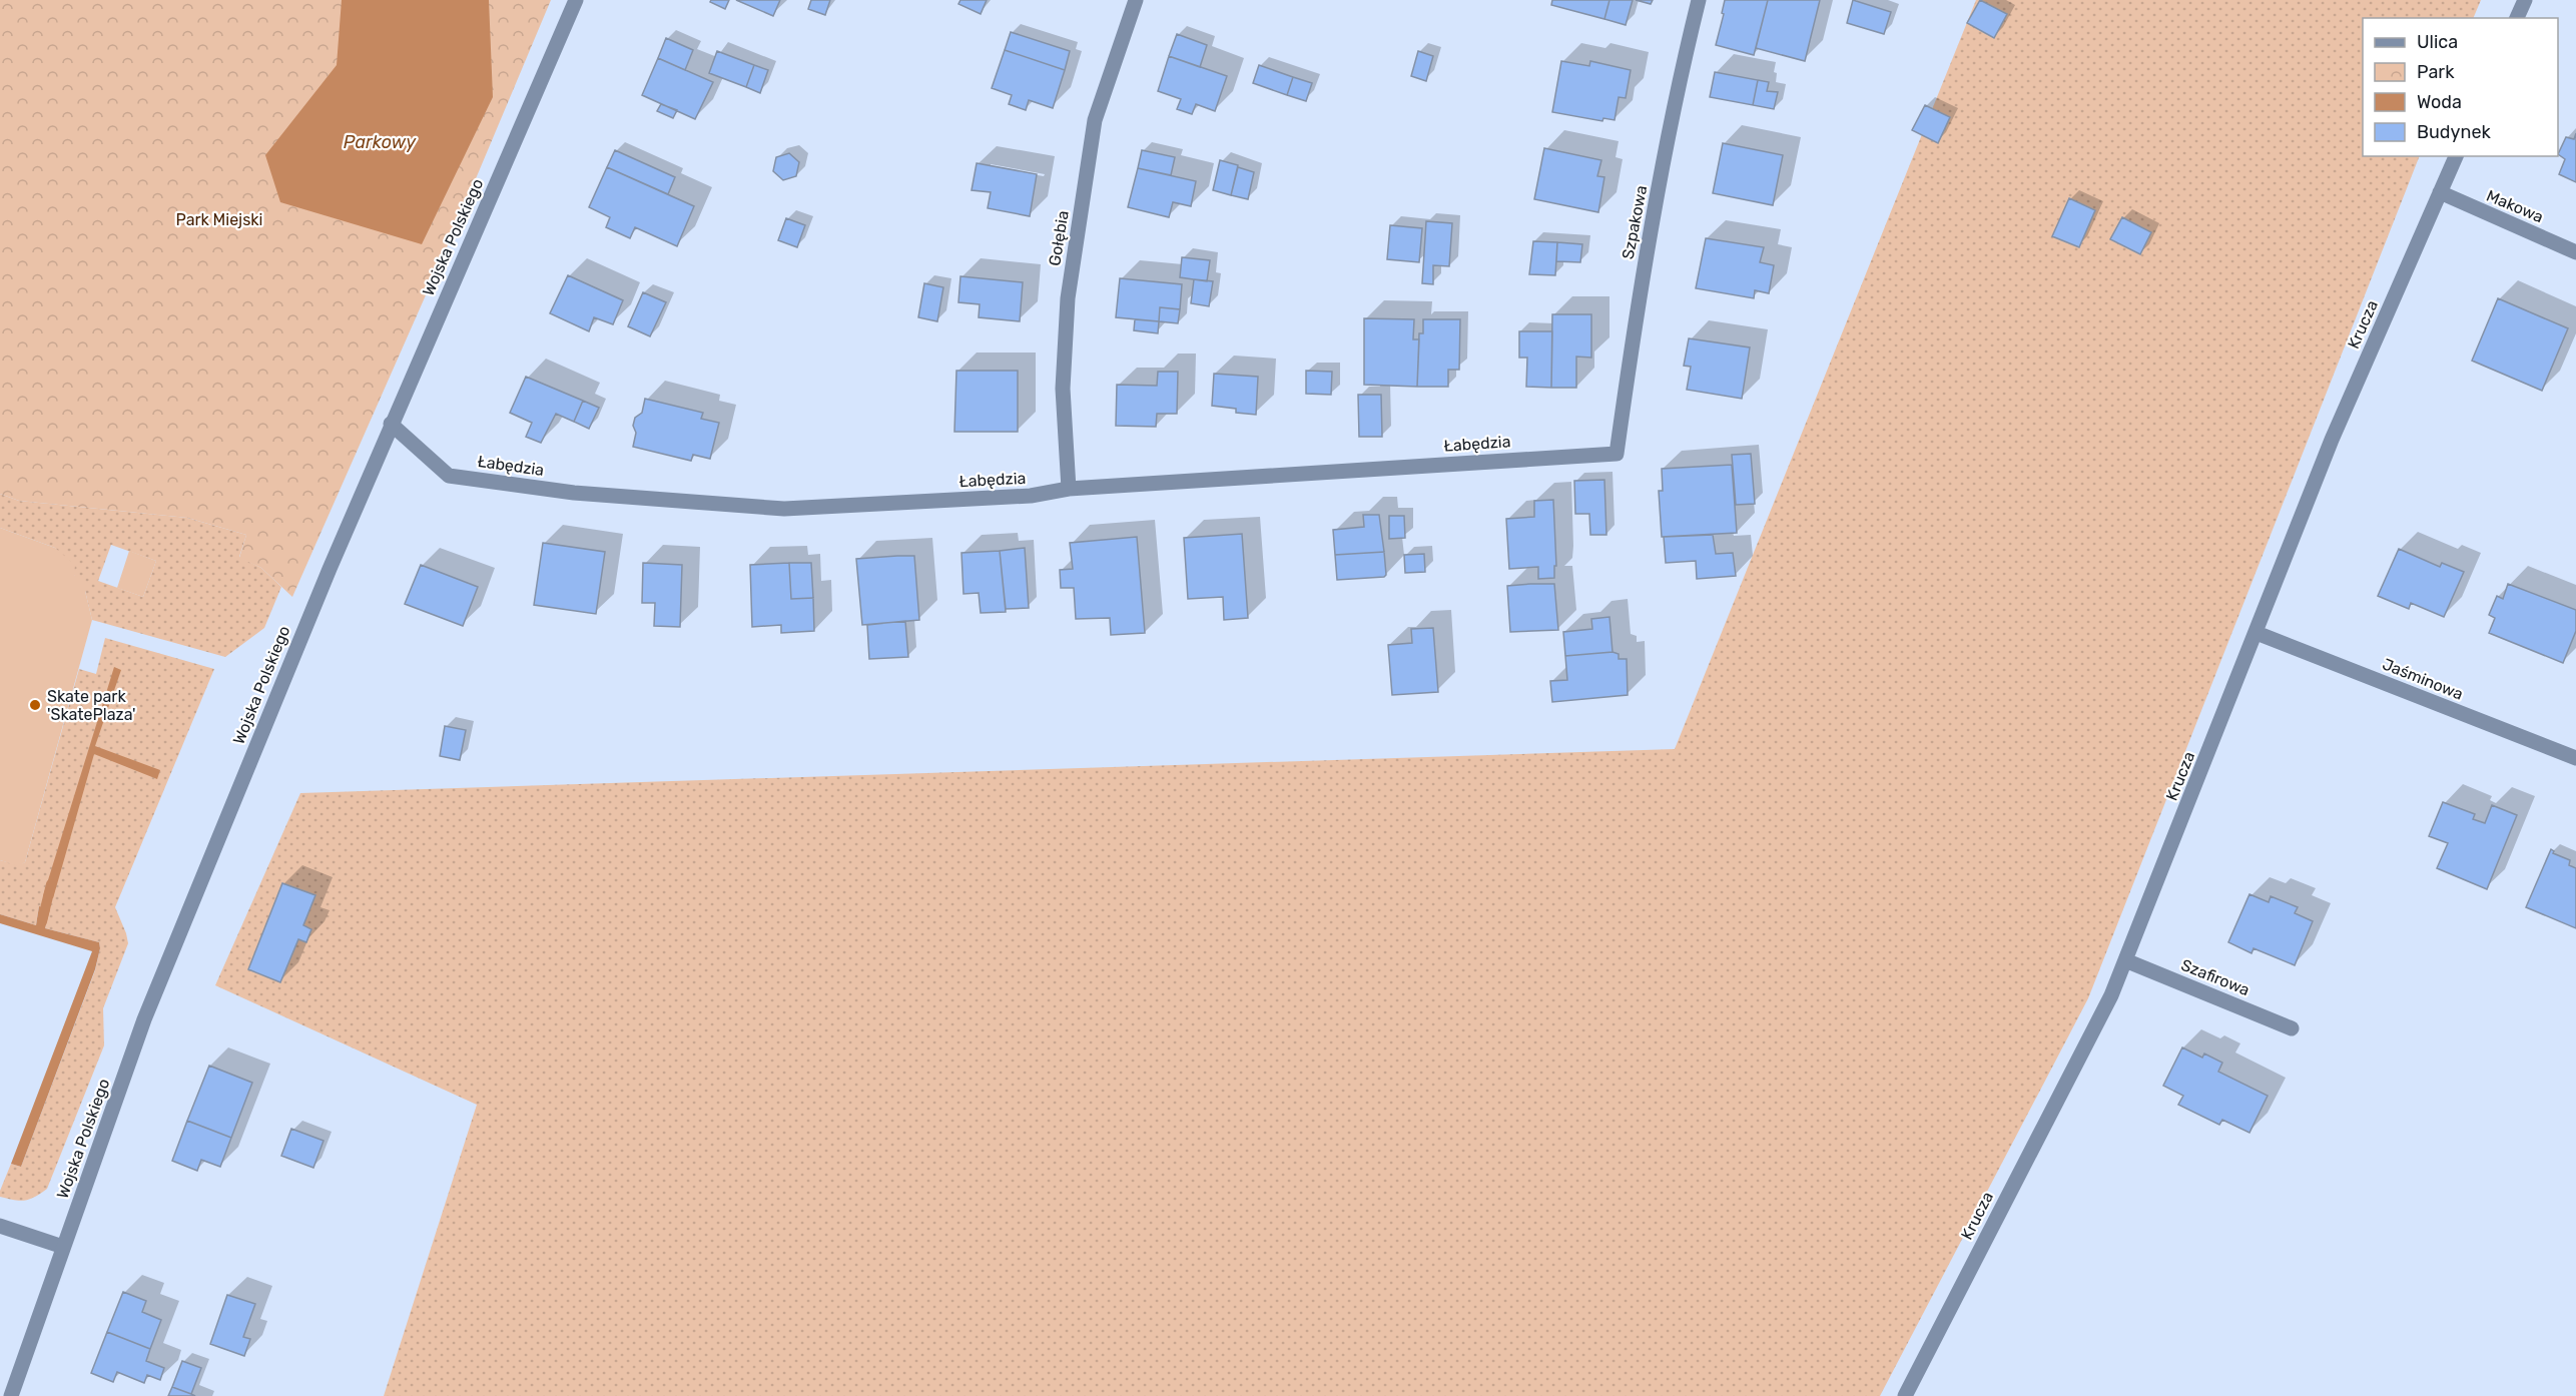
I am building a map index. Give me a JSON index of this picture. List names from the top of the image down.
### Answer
{
  "streets": {
    "street": [
      "Makowa",
      "Szpakowa",
      "Wojska Polskiego",
      "Gołębia",
      "Krucza",
      "Łabędzia",
      "Jaśminowa",
      "Szafirowa"
    ]
  },
  "crossings": [
    ["Makowa", "Krucza"],
    ["Szpakowa", "Łabędzia"],
    ["Wojska Polskiego", "Łabędzia"],
    ["Gołębia", "Łabędzia"],
    ["Krucza", "Jaśminowa"],
    ["Krucza", "Szafirowa"]
  ],
  "water": ["Parkowy"],
  "parks": ["Park Miejski"],
  "places": ["Skate park 'SkatePlaza'"],
  "legend": [
    "Ulica",
    "Park",
    "Woda",
    "Budynek"
  ]
}
